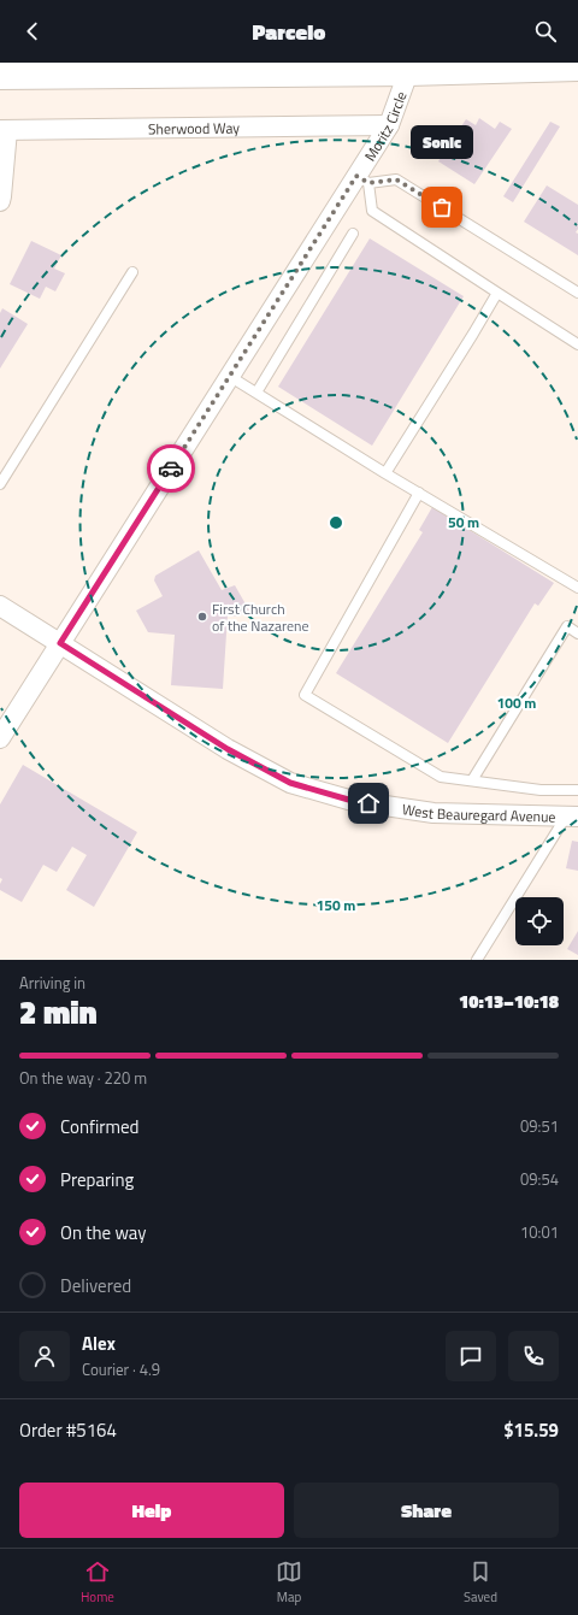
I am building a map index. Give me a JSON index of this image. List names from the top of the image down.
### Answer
{
  "streets": {
    "street": ["Moritz Circle", "Sherwood Way", "West Beauregard Avenue"]
  },
  "crossings": [
    ["Moritz Circle", "Sherwood Way"],
    ["Moritz Circle", "West Beauregard Avenue"]
  ],
  "places": ["Sonic", "First Church of the Nazarene"],
  "page": {
    "header": "Parcelo",
    "bubble": "Sonic",
    "heading": ["2 min", "Arriving in", "10:13–10:18"],
    "panel": [
      "Alex",
      "Courier · 4.9",
      "Order #5164",
      "$15.59"
    ],
    "bar": "On the way · 220 m",
    "list": [
      ["Confirmed", "09:51"],
      ["Preparing", "09:54"],
      ["On the way", "10:01"],
      "Delivered"
    ],
    "buttons": ["Help", "Share"],
    "tabs": ["Home", "Map", "Saved"]
  },
  "rings": ["50 m", "100 m", "150 m"]
}
